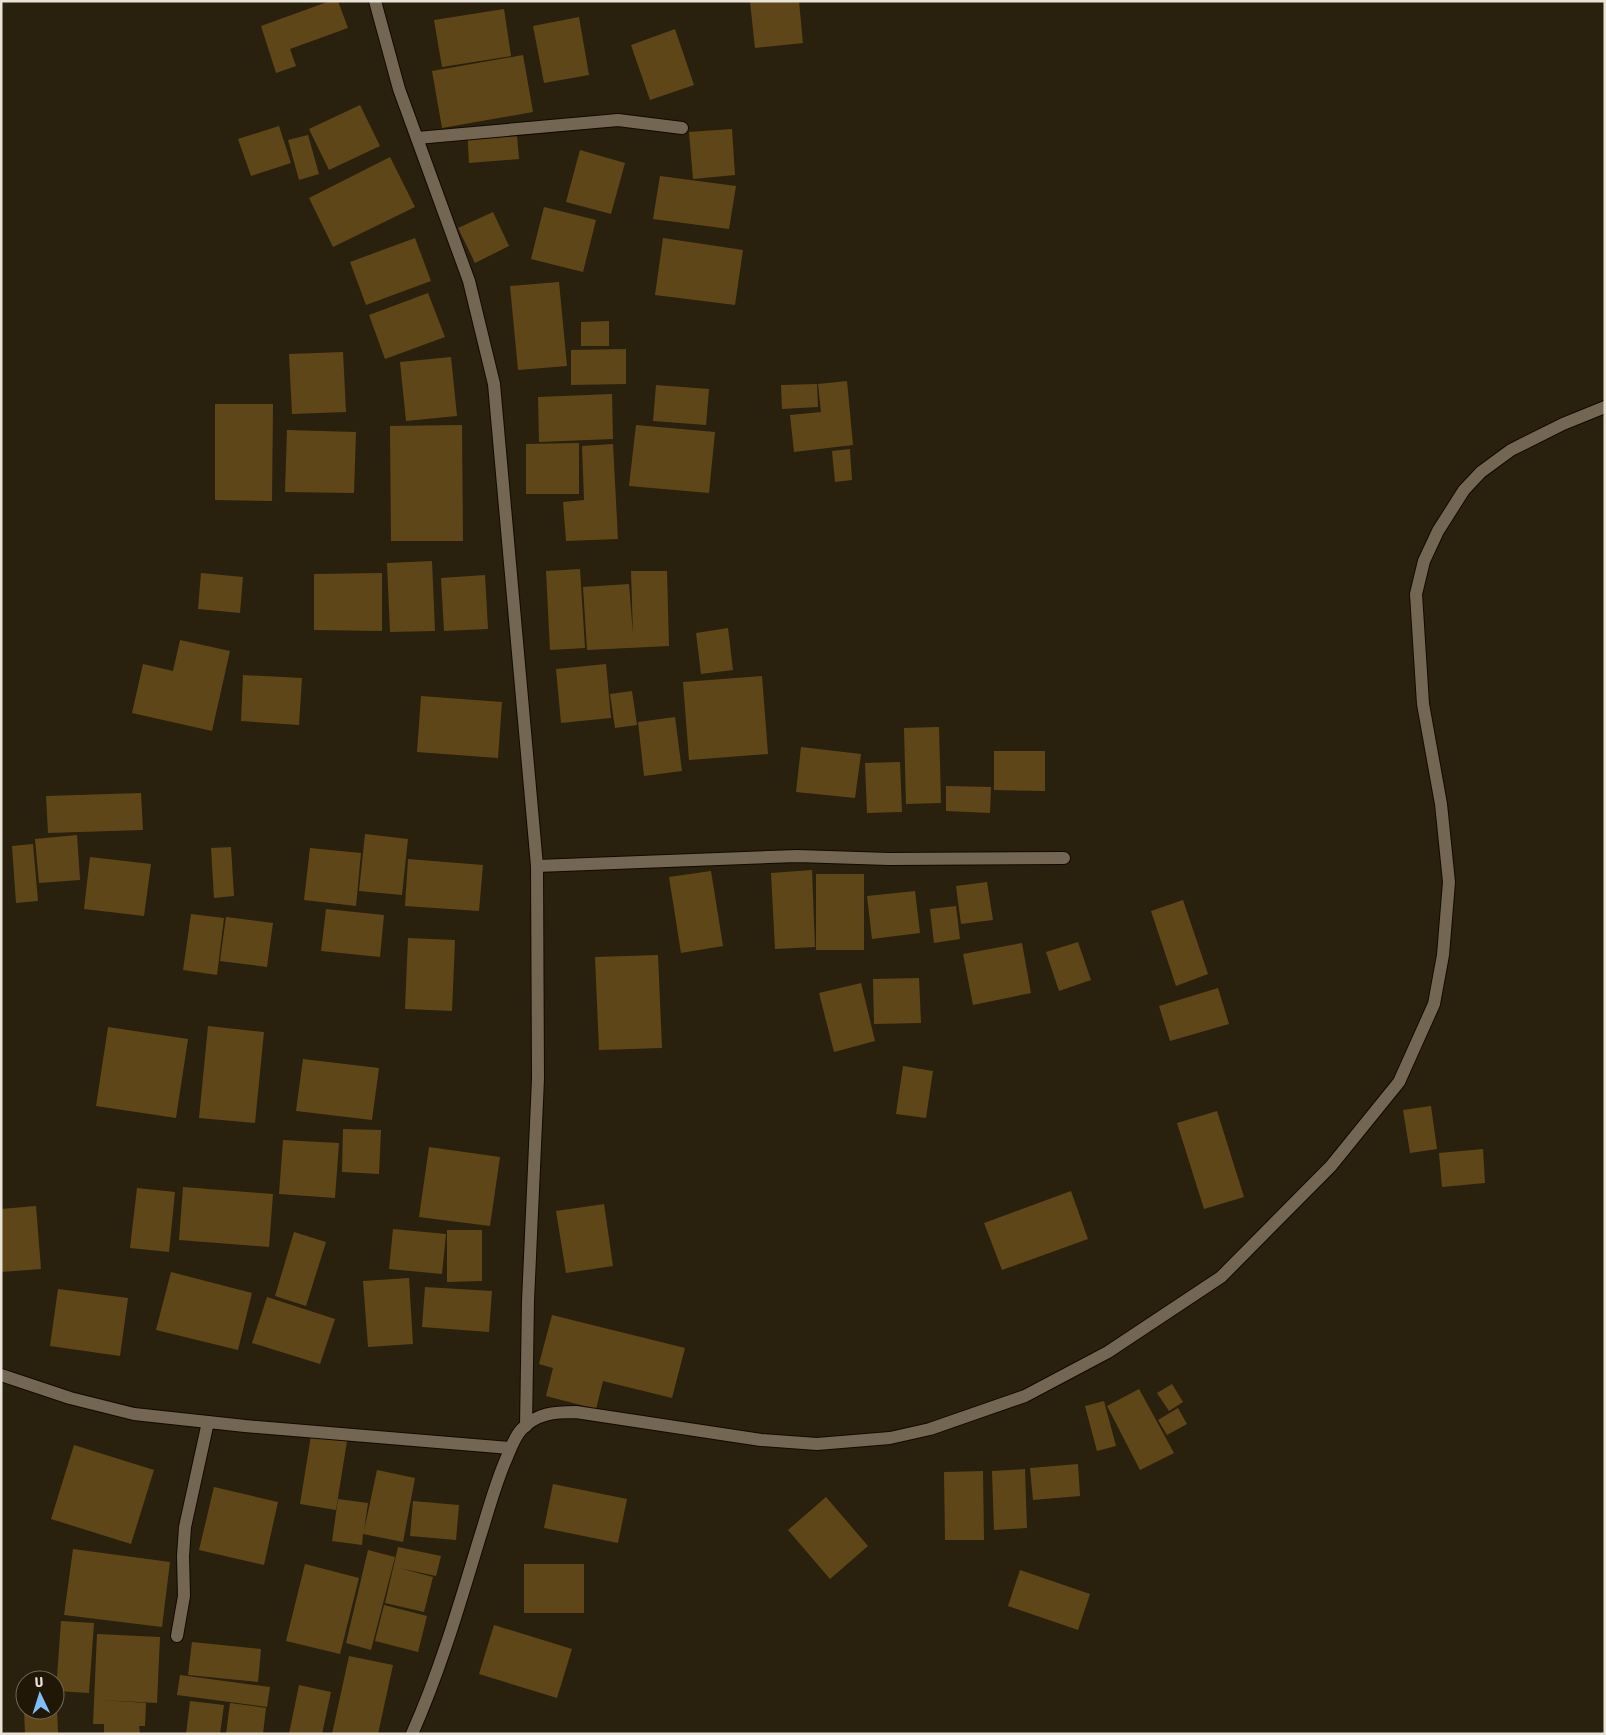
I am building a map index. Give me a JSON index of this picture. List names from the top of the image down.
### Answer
{
  "north": "top"
}
